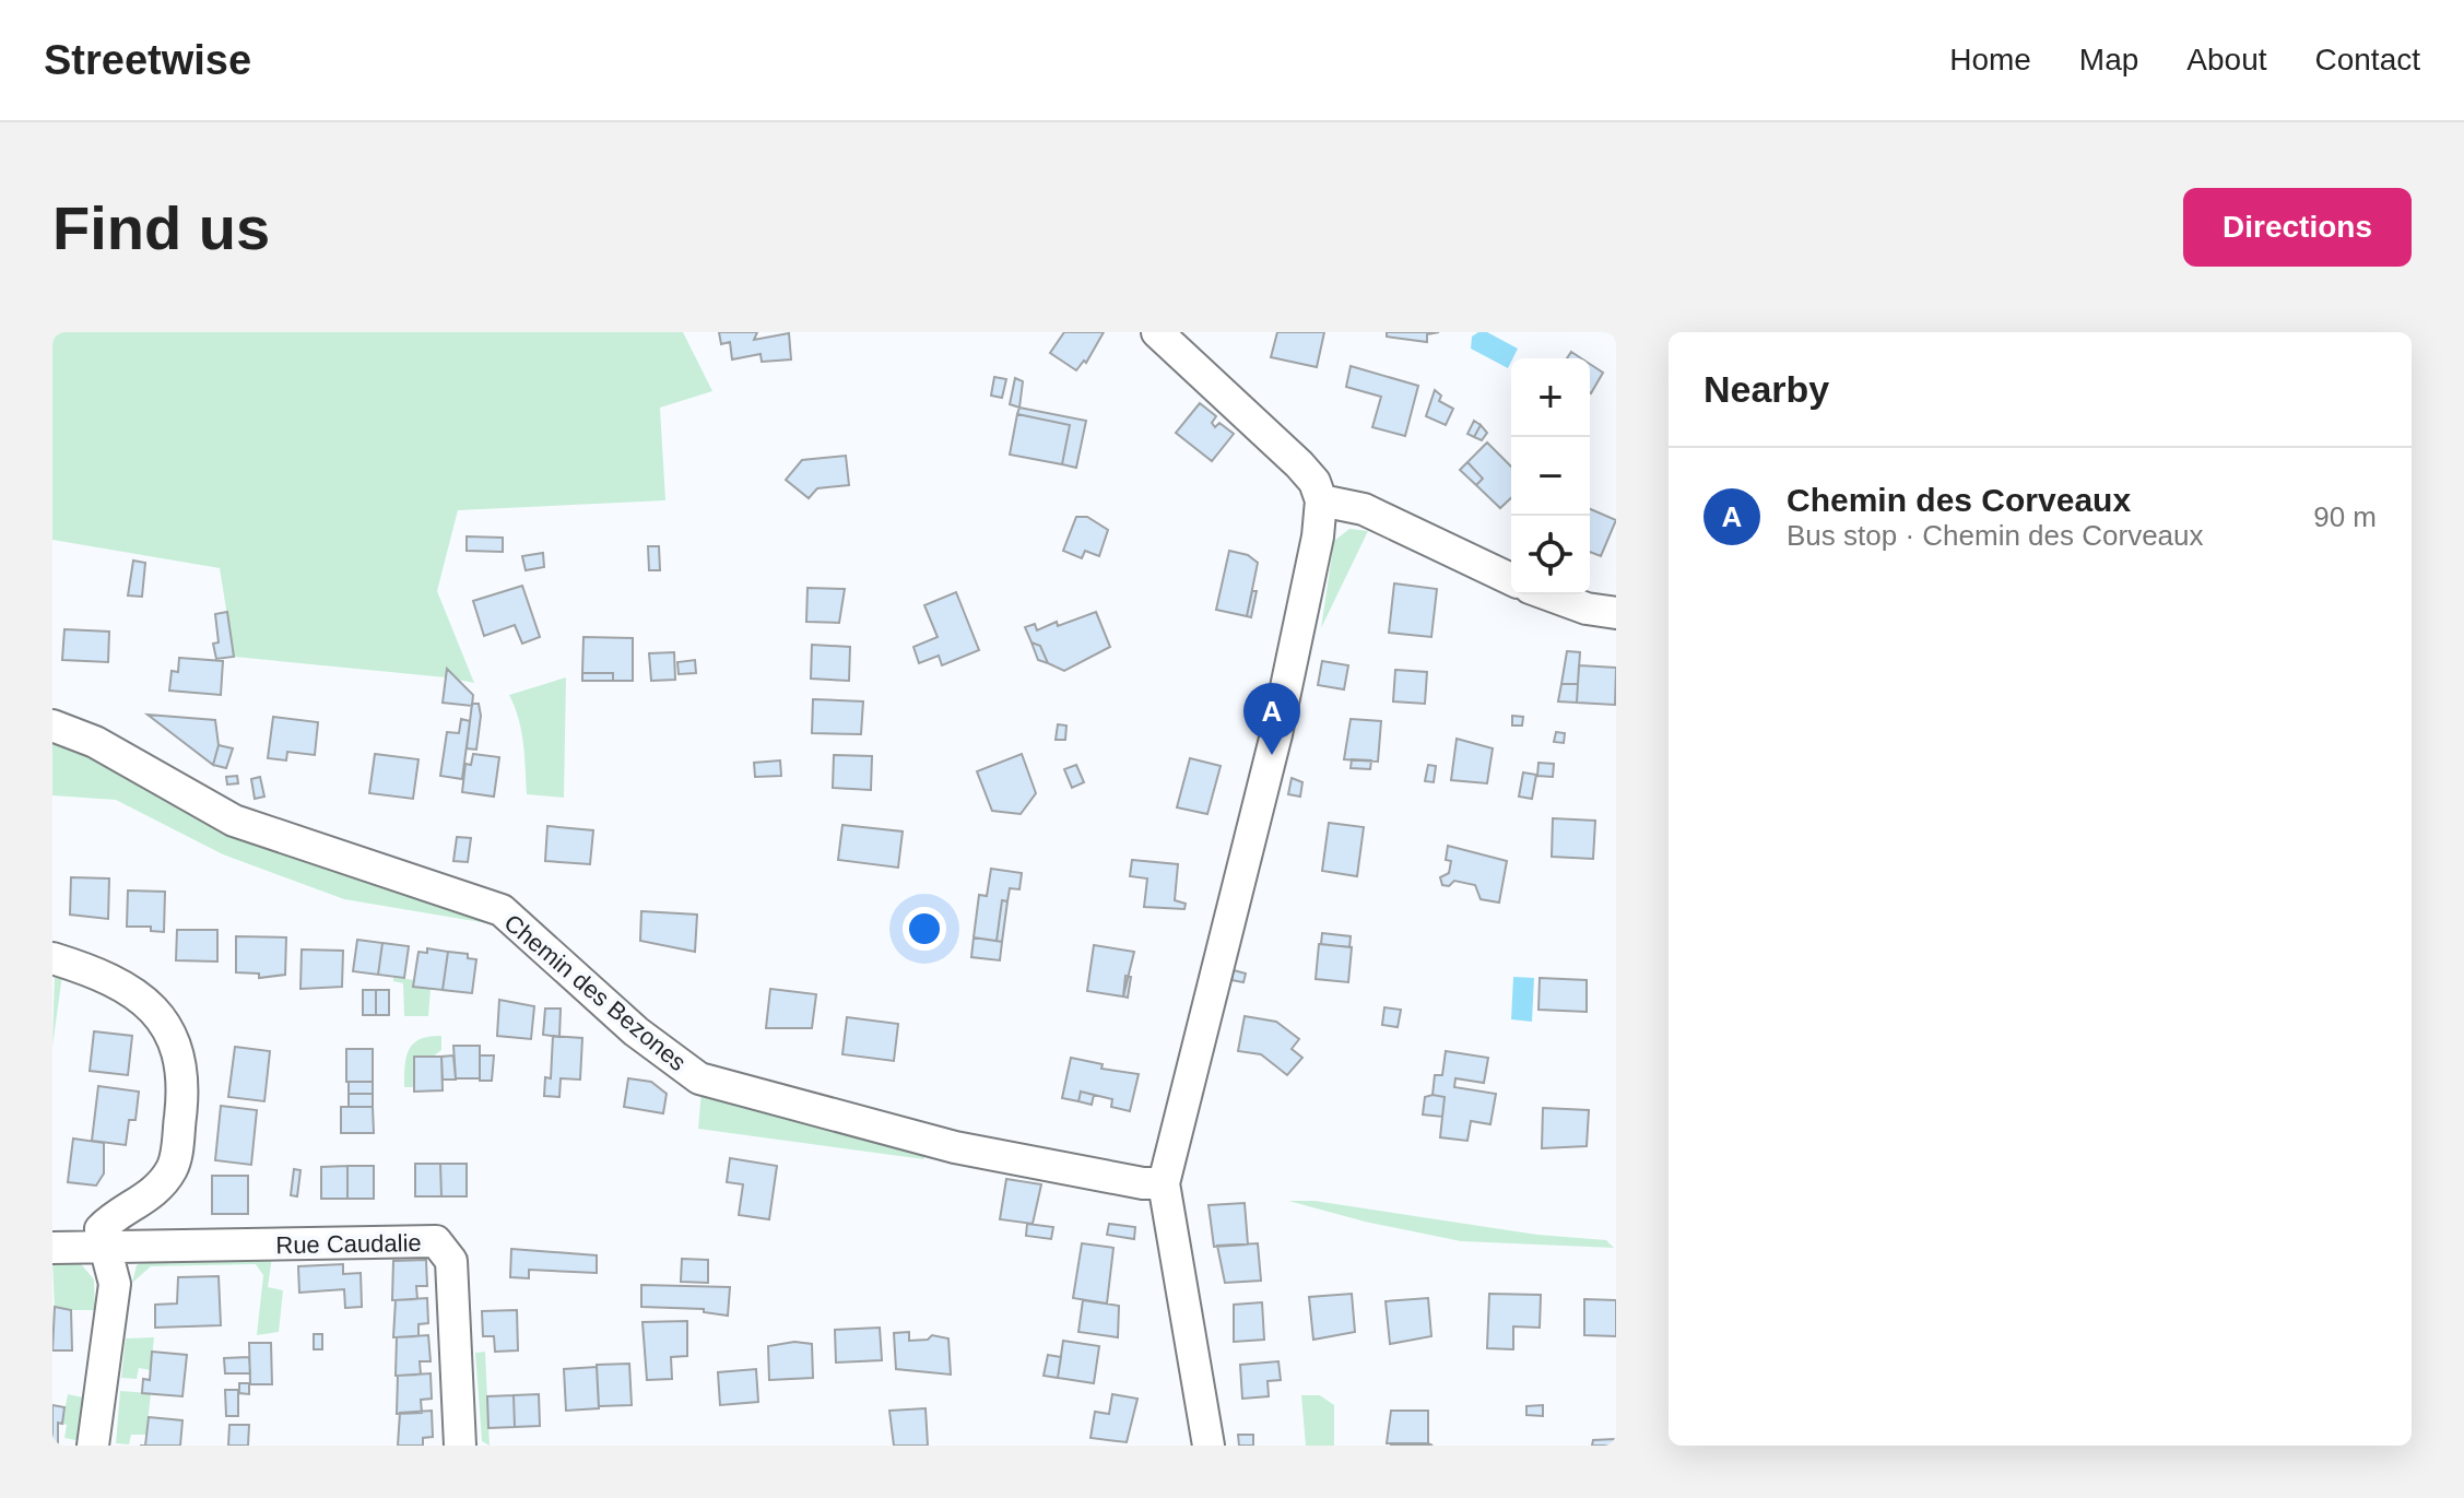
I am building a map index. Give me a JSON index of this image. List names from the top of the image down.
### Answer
{
  "streets": {
    "street": ["Chemin des Bezones", "Rue Caudalie"]
  },
  "page": {
    "header": "Streetwise",
    "nav": [
      "Home",
      "Map",
      "About",
      "Contact"
    ],
    "buttons": "Directions",
    "title": "Find us",
    "heading": "Nearby",
    "map_buttons": ["+", "−"],
    "list": [
      {
        "mark": "A",
        "name": "Chemin des Corveaux",
        "note": "Bus stop · Chemin des Corveaux",
        "value": "90 m"
      }
    ],
    "pins": "A"
  }
}
